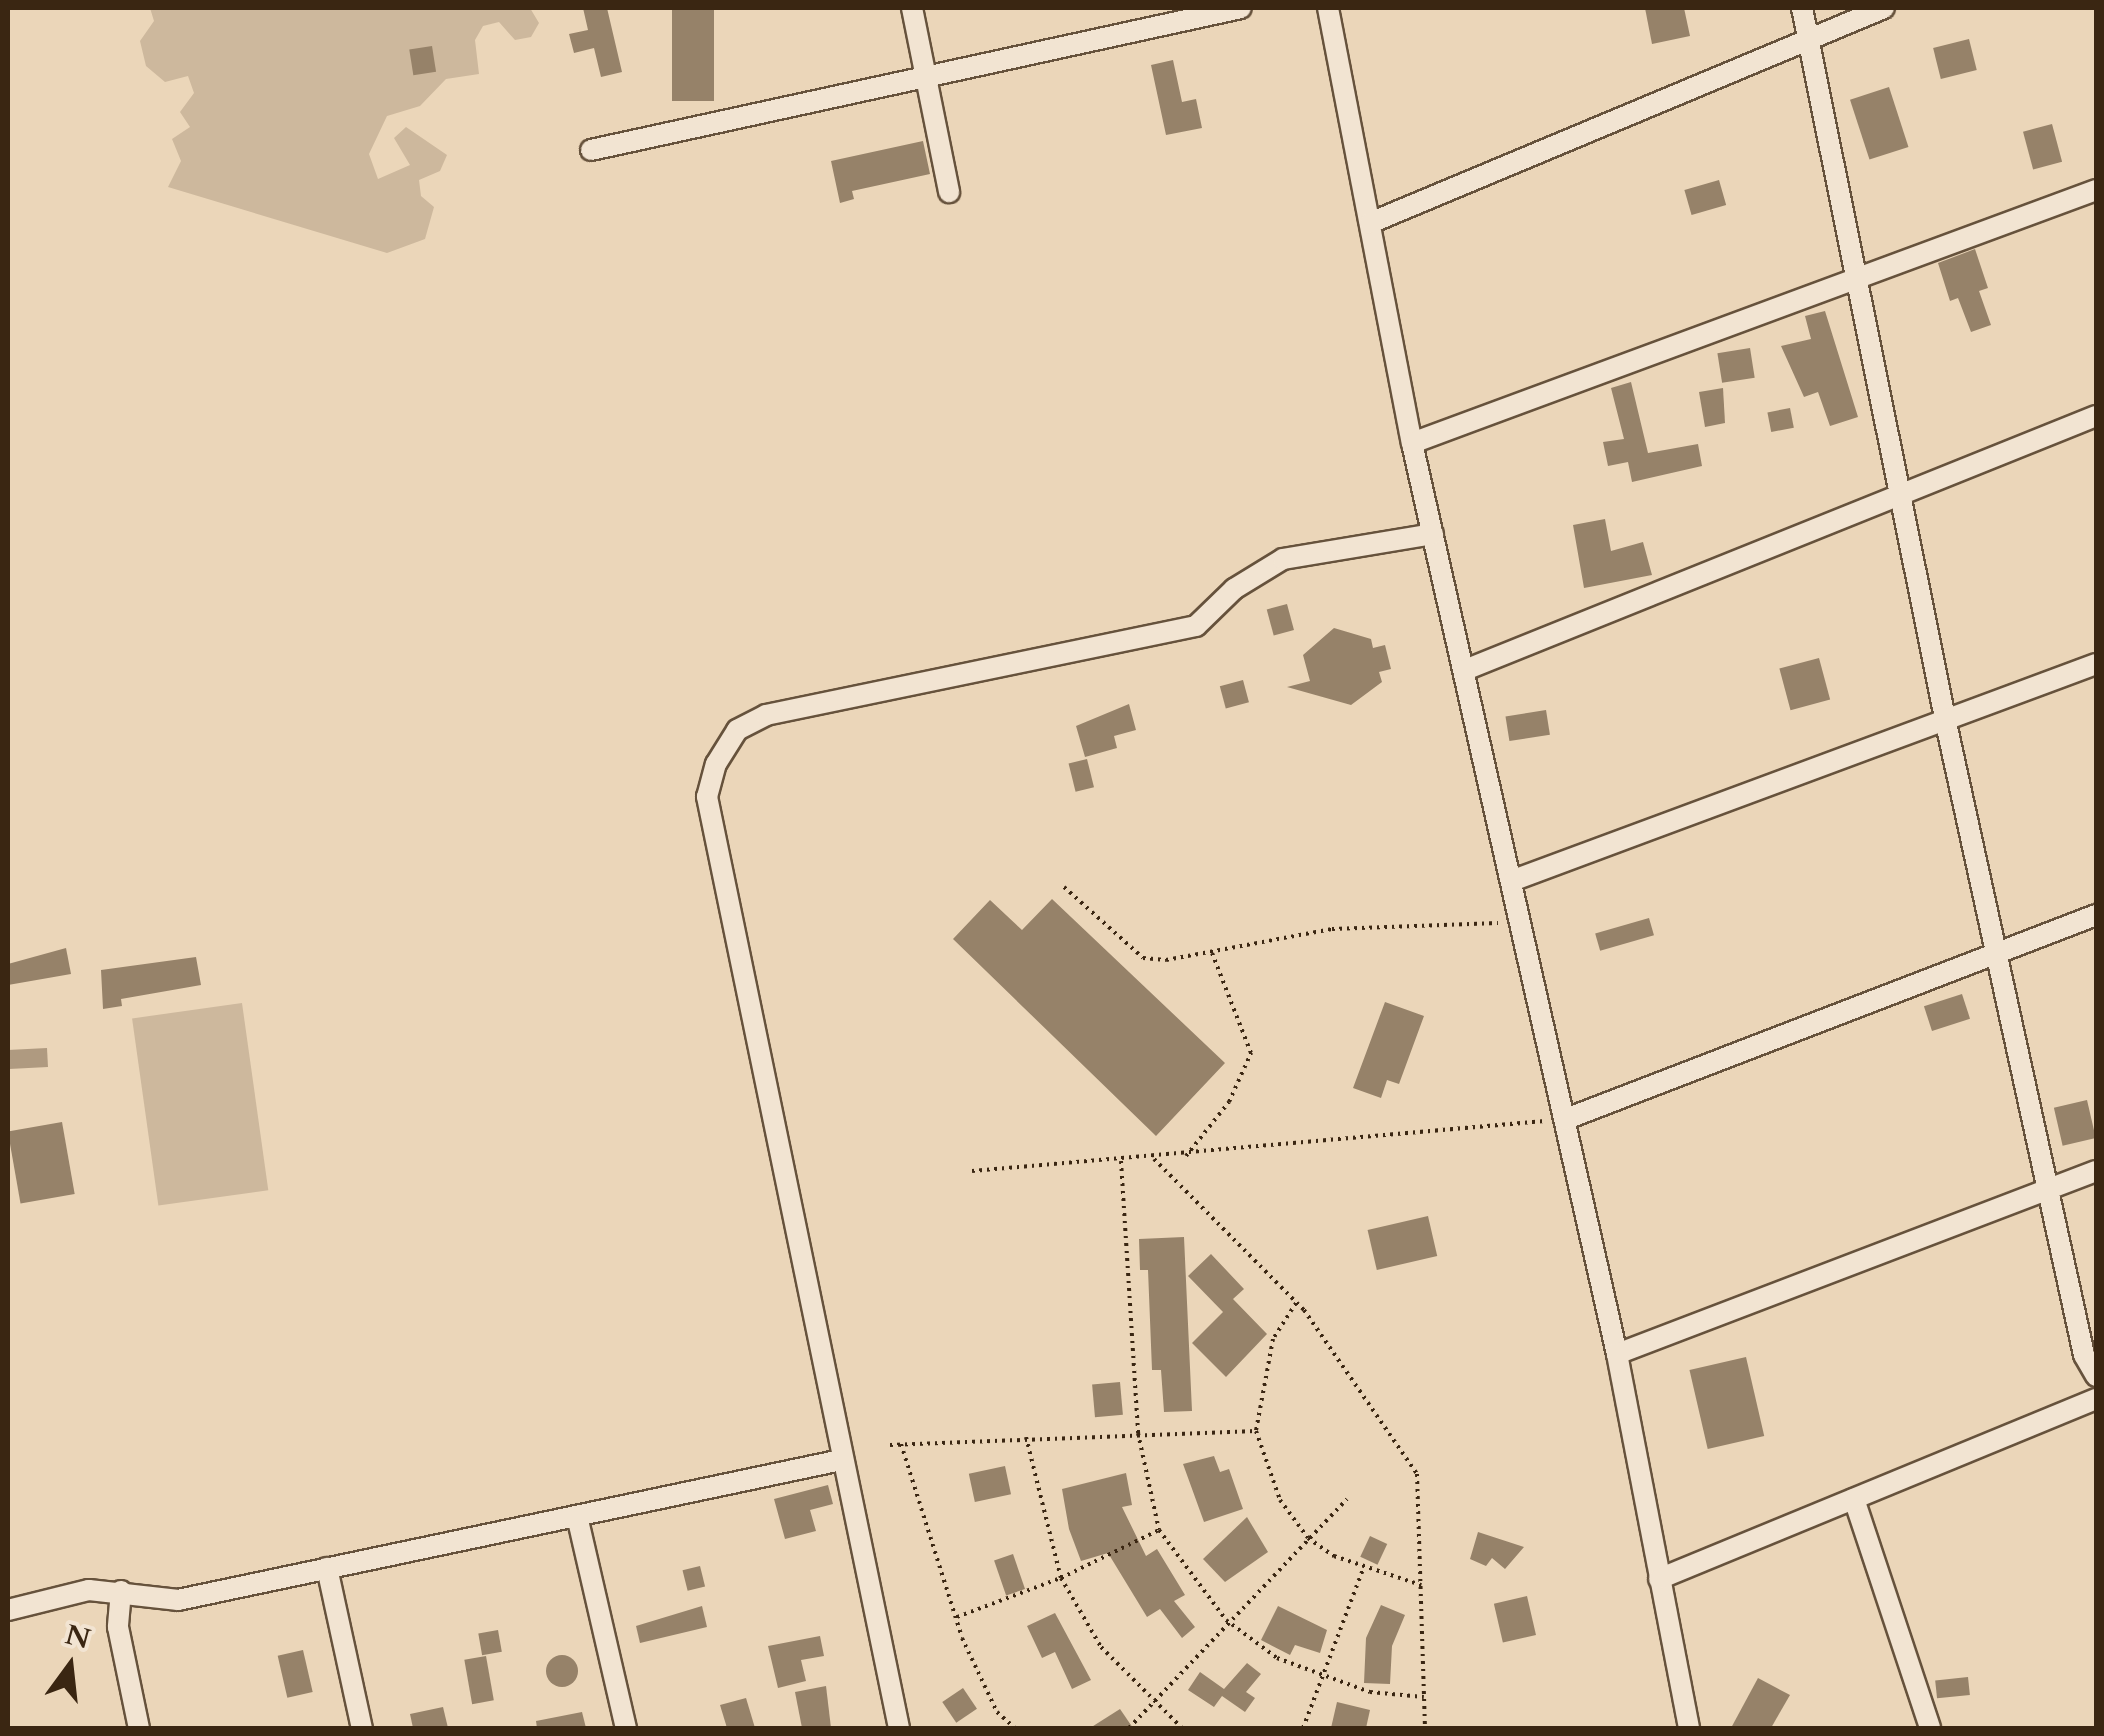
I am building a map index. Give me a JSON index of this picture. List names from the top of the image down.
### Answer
{
  "north": "top"
}
